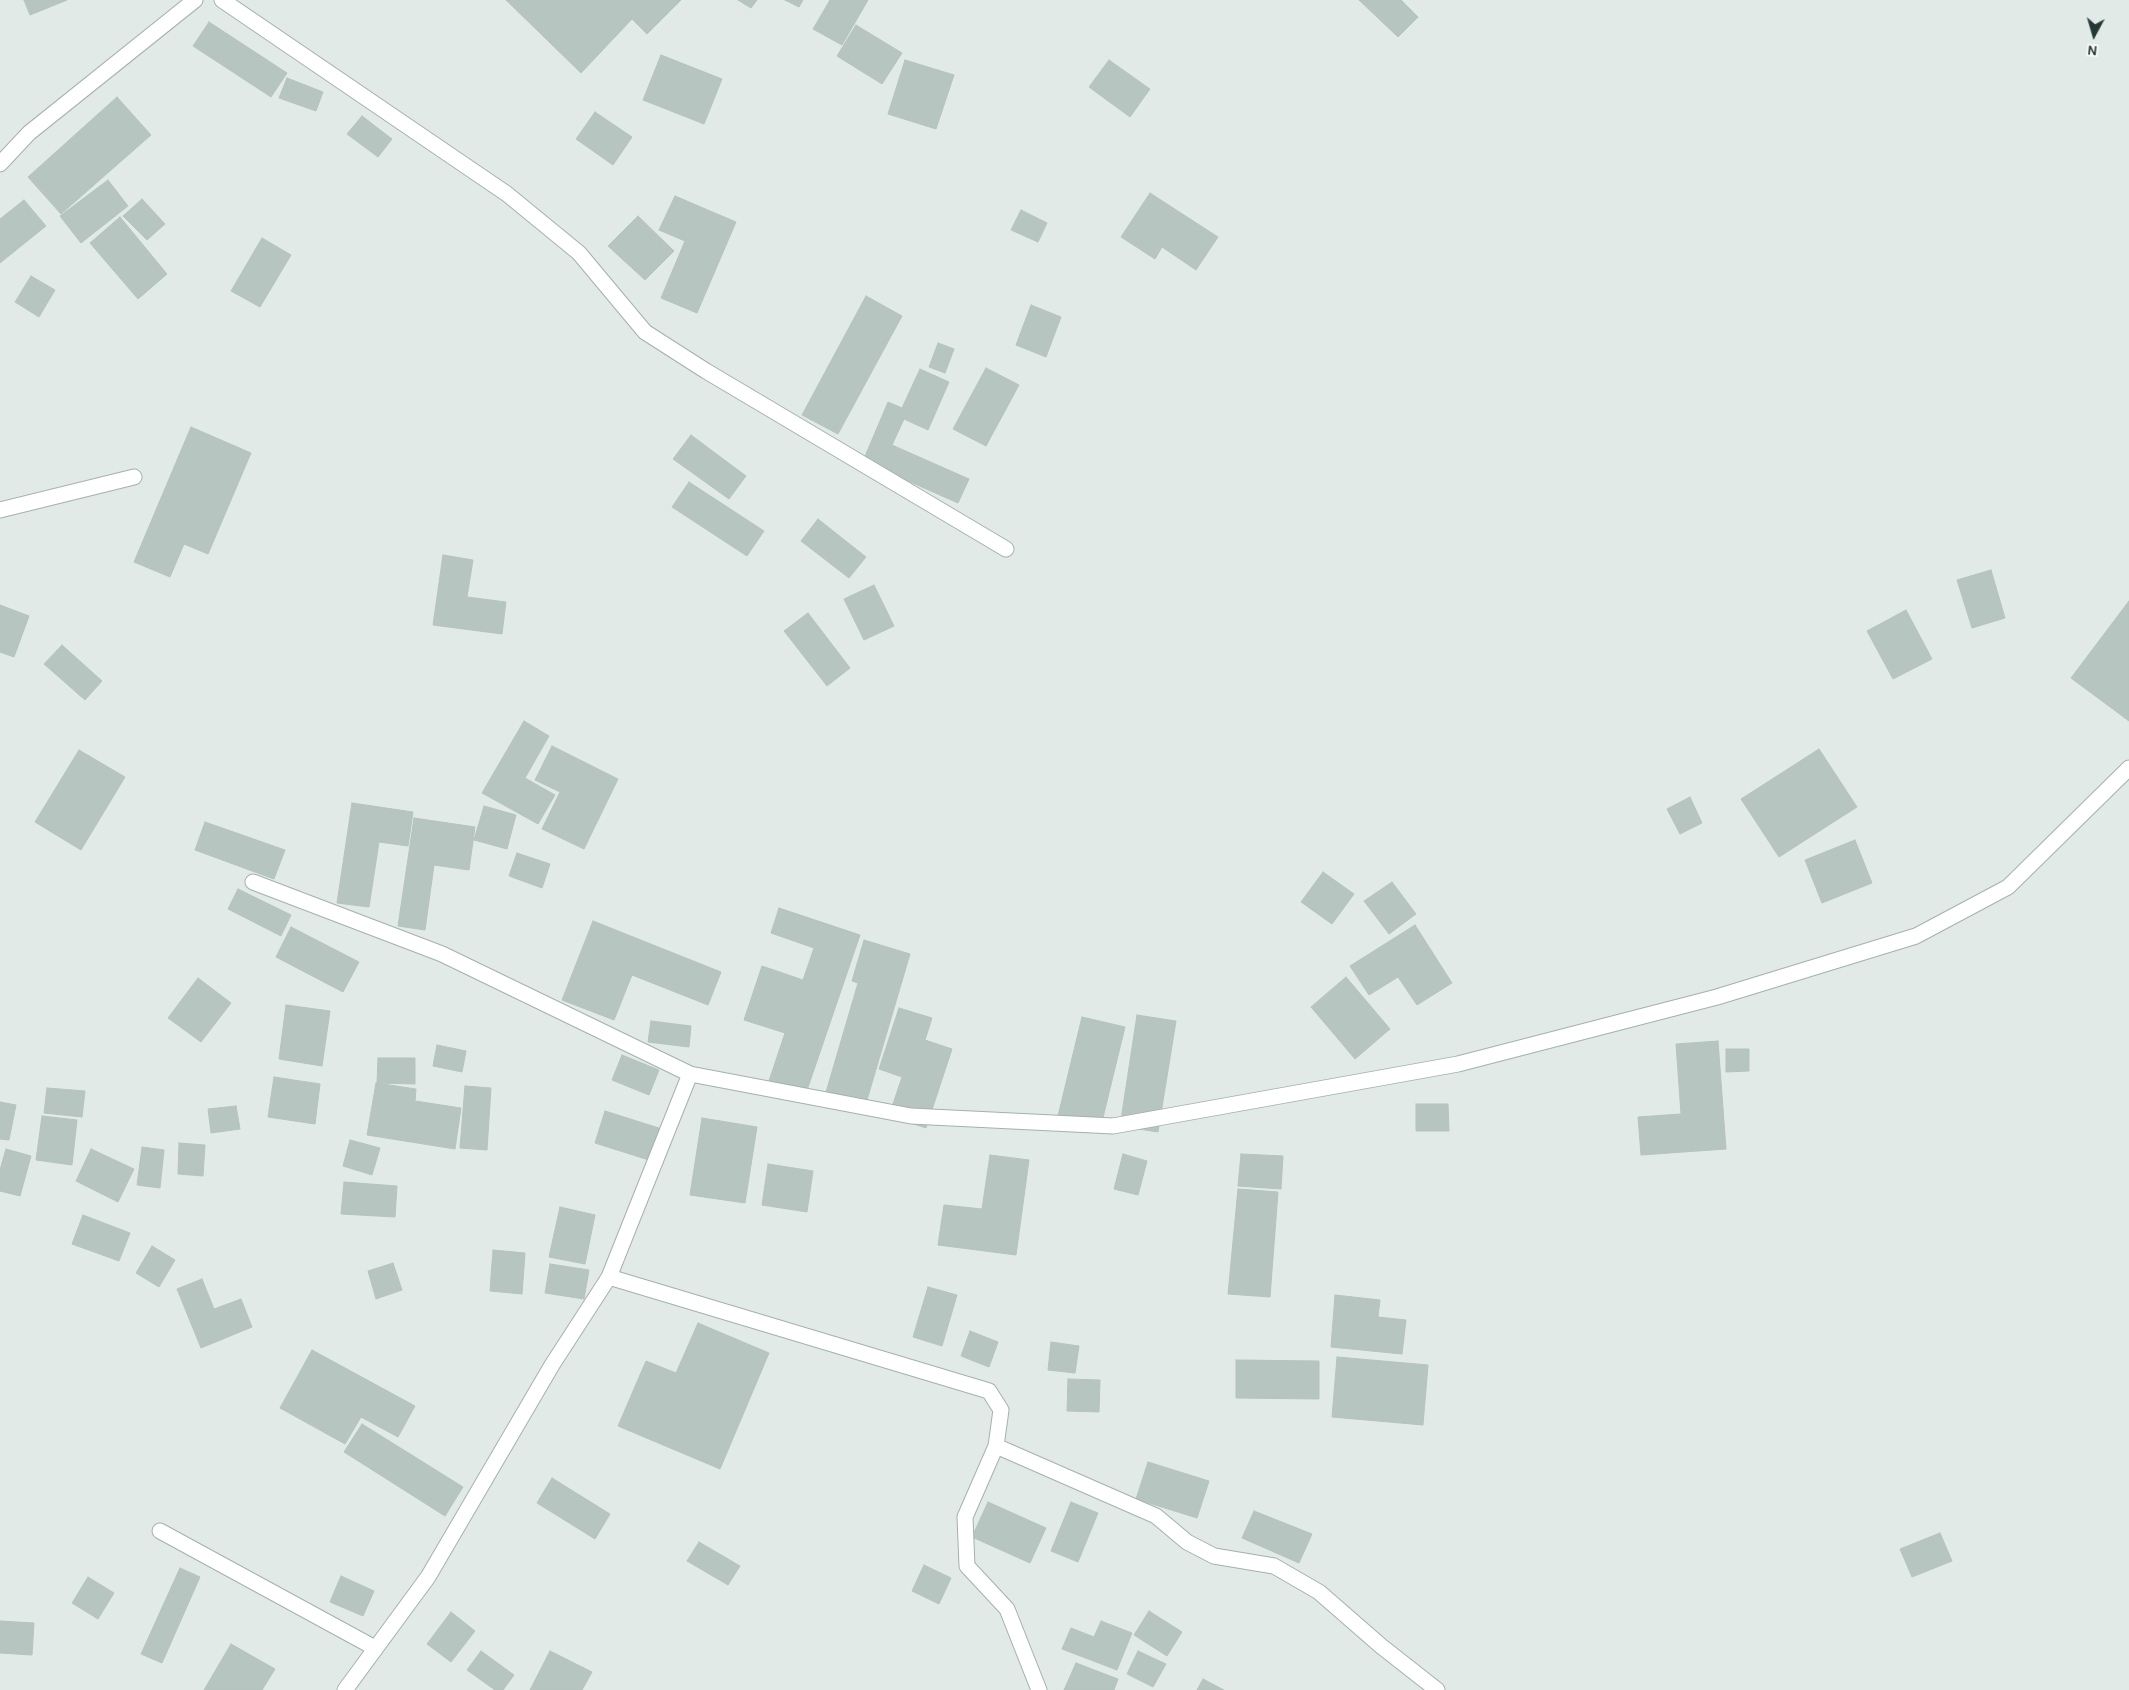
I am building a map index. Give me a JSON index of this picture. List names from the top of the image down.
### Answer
{
  "north": "bottom"
}
